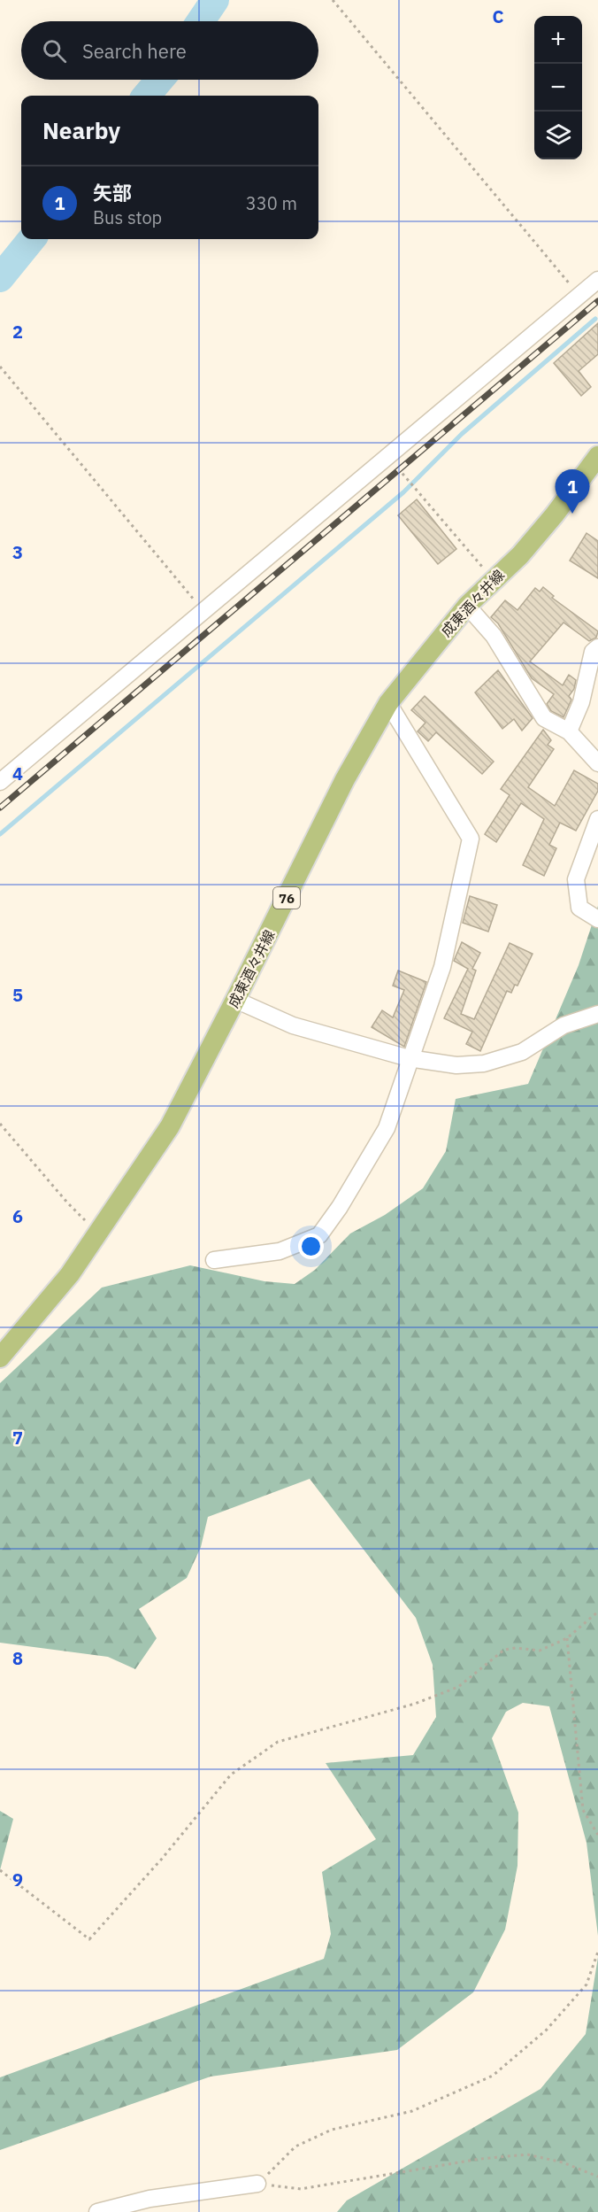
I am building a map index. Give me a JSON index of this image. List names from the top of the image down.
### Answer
{
  "streets": {
    "main road": ["成東酒々井線", "76"]
  },
  "page": {
    "map_buttons": ["+", "−"],
    "search": "Search here",
    "heading": "Nearby",
    "list": [
      {
        "mark": "1",
        "name": "矢部",
        "note": "Bus stop",
        "value": "330 m"
      }
    ],
    "pins": "1"
  },
  "grid": {
    "columns": ["C"],
    "rows": [
      "2",
      "3",
      "4",
      "5",
      "6",
      "7",
      "8",
      "9"
    ]
  }
}
